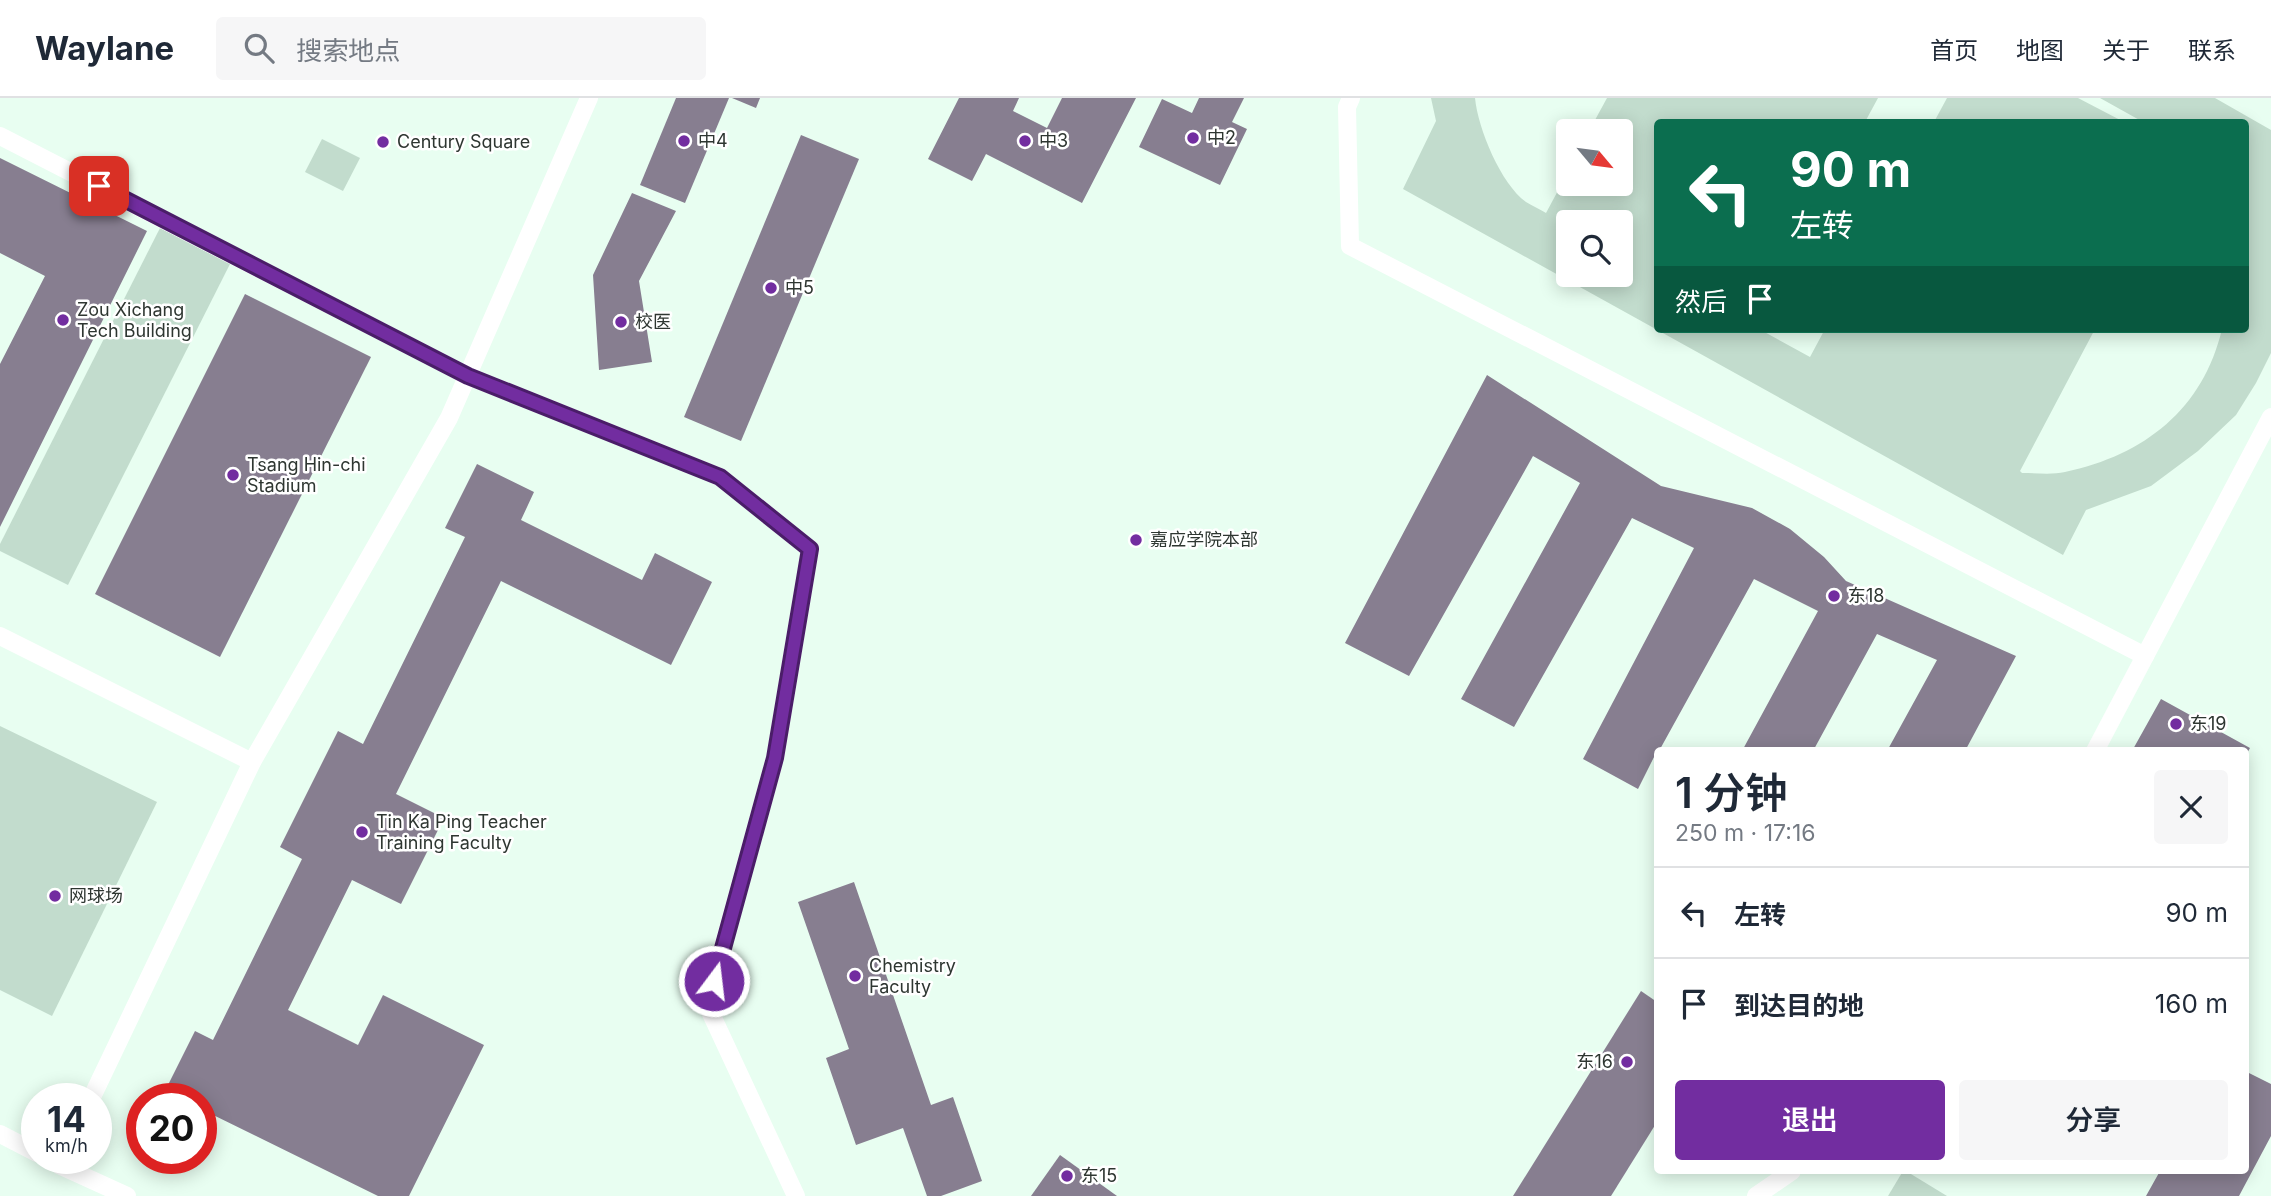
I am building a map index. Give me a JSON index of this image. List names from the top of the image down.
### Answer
{
  "places": [
    "中2",
    "中4",
    "中3",
    "Century Square",
    "中5",
    "Zou Xichang Tech Building",
    "校医",
    "Tsang Hin-chi Stadium",
    "嘉应学院本部",
    "东18",
    "东19",
    "Tin Ka Ping Teacher Training Faculty",
    "网球场",
    "Chemistry Faculty",
    "东16",
    "东15"
  ],
  "north": "bottom right",
  "page": {
    "header": "Waylane",
    "search": "搜索地点",
    "nav": [
      "首页",
      "地图",
      "关于",
      "联系"
    ],
    "turn": ["90 m", "左转"],
    "then": "然后",
    "heading": ["1 分钟", "250 m · 17:16"],
    "list": [
      {
        "name": "左转",
        "value": "90 m"
      },
      {
        "name": "到达目的地",
        "value": "160 m"
      }
    ],
    "buttons": ["退出", "分享"],
    "speed": "14 km/h",
    "limit": "20"
  }
}
